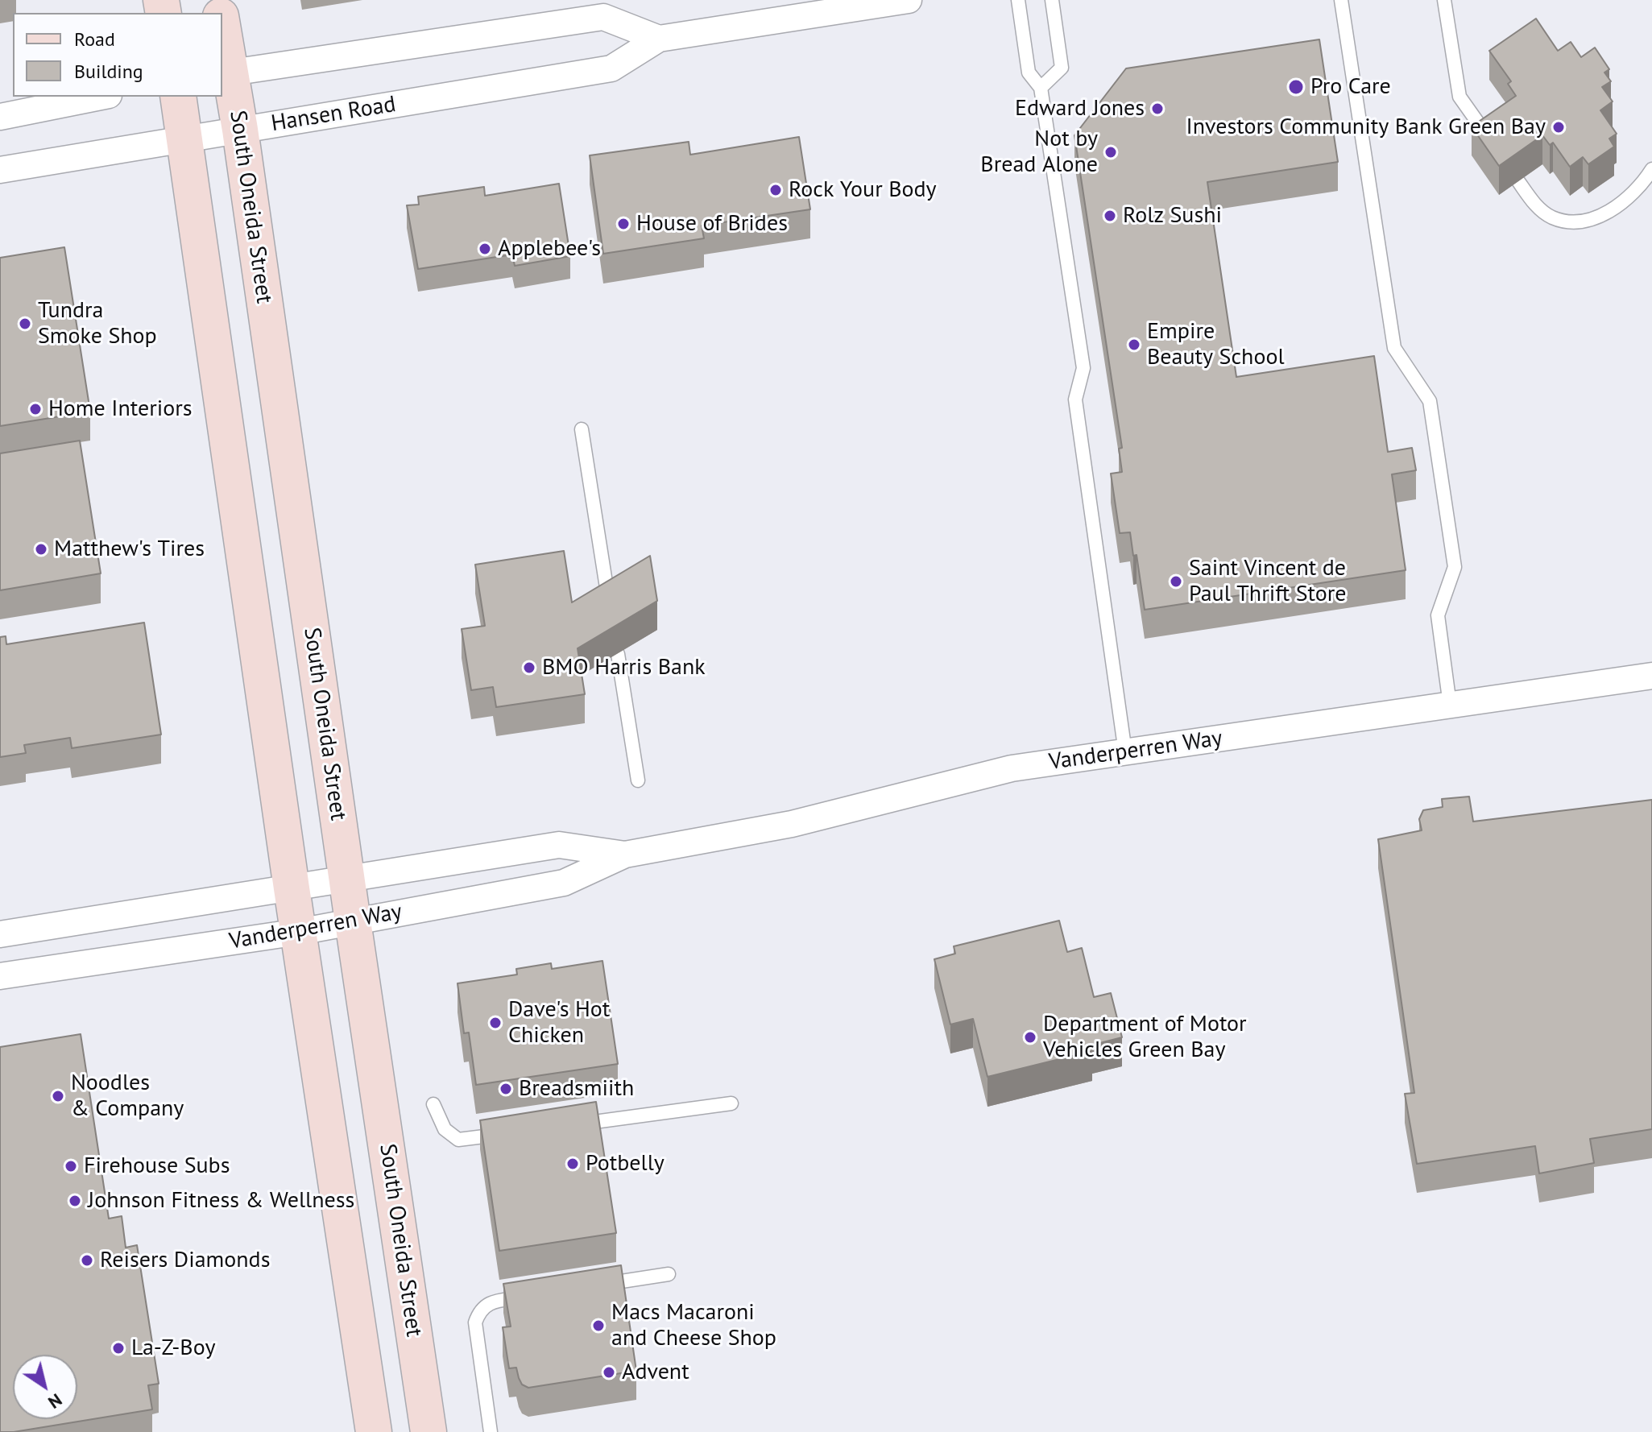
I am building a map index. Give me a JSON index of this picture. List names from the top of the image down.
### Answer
{
  "streets": {
    "street": ["Hansen Road", "South Oneida Street", "Vanderperren Way"]
  },
  "crossings": [
    ["Hansen Road", "South Oneida Street"],
    ["South Oneida Street", "Vanderperren Way"]
  ],
  "places": [
    "Pro Care",
    "Edward Jones",
    "Investors Community Bank Green Bay",
    "Not by Bread Alone",
    "Rock Your Body",
    "Rolz Sushi",
    "House of Brides",
    "Applebee's",
    "Tundra Smoke Shop",
    "Empire Beauty School",
    "Home Interiors",
    "Matthew's Tires",
    "Saint Vincent de Paul Thrift Store",
    "BMO Harris Bank",
    "Dave's Hot Chicken",
    "Department of Motor Vehicles Green Bay",
    "Breadsmiith",
    "Noodles & Company",
    "Potbelly",
    "Firehouse Subs",
    "Johnson Fitness & Wellness",
    "Reisers Diamonds",
    "Macs Macaroni and Cheese Shop",
    "La-Z-Boy",
    "Advent"
  ],
  "legend": ["Road", "Building"],
  "north": "bottom right"
}
